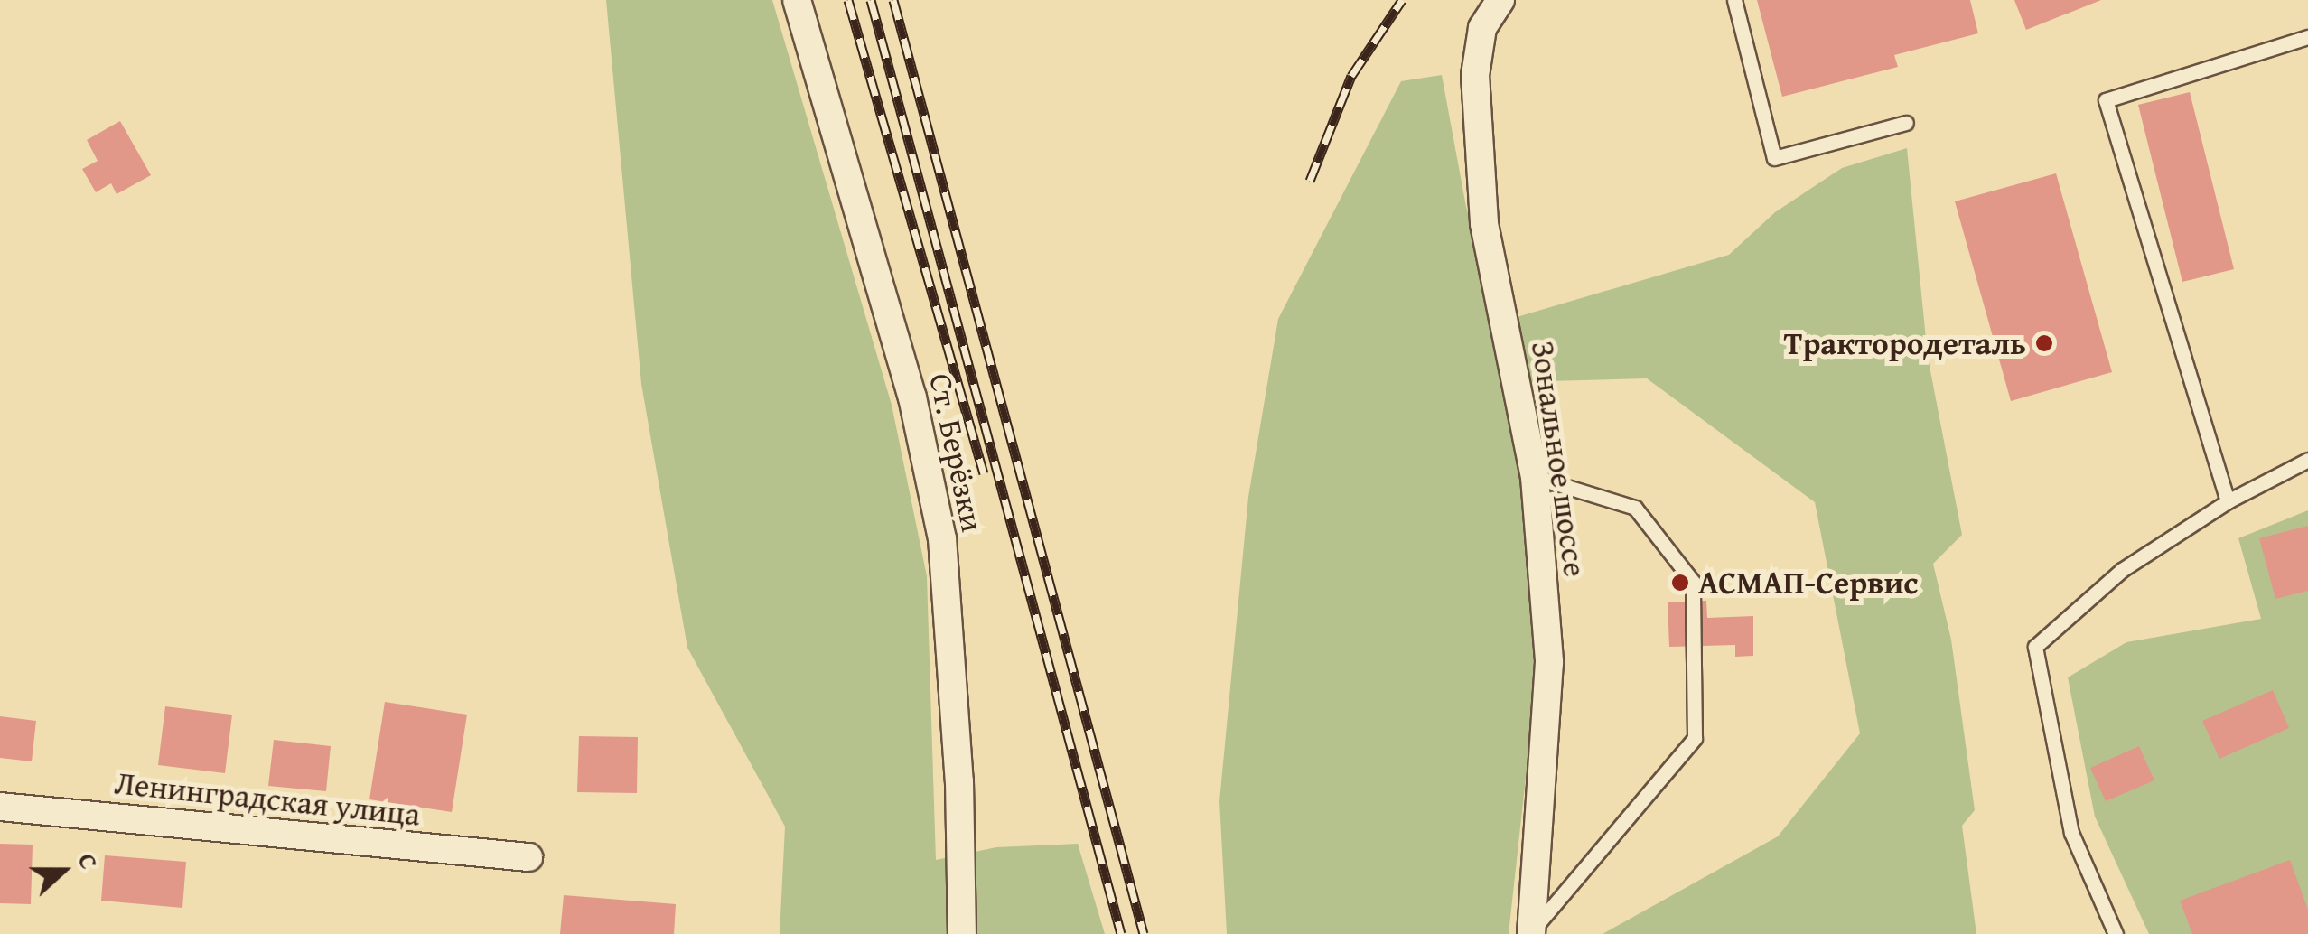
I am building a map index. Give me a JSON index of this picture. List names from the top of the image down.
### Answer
{
  "streets": {
    "street": ["Ст. Берёзки", "Зональное шоссе", "Ленинградская улица"]
  },
  "places": ["Трактородеталь", "АСМАП-Сервис"],
  "north": "right"
}
